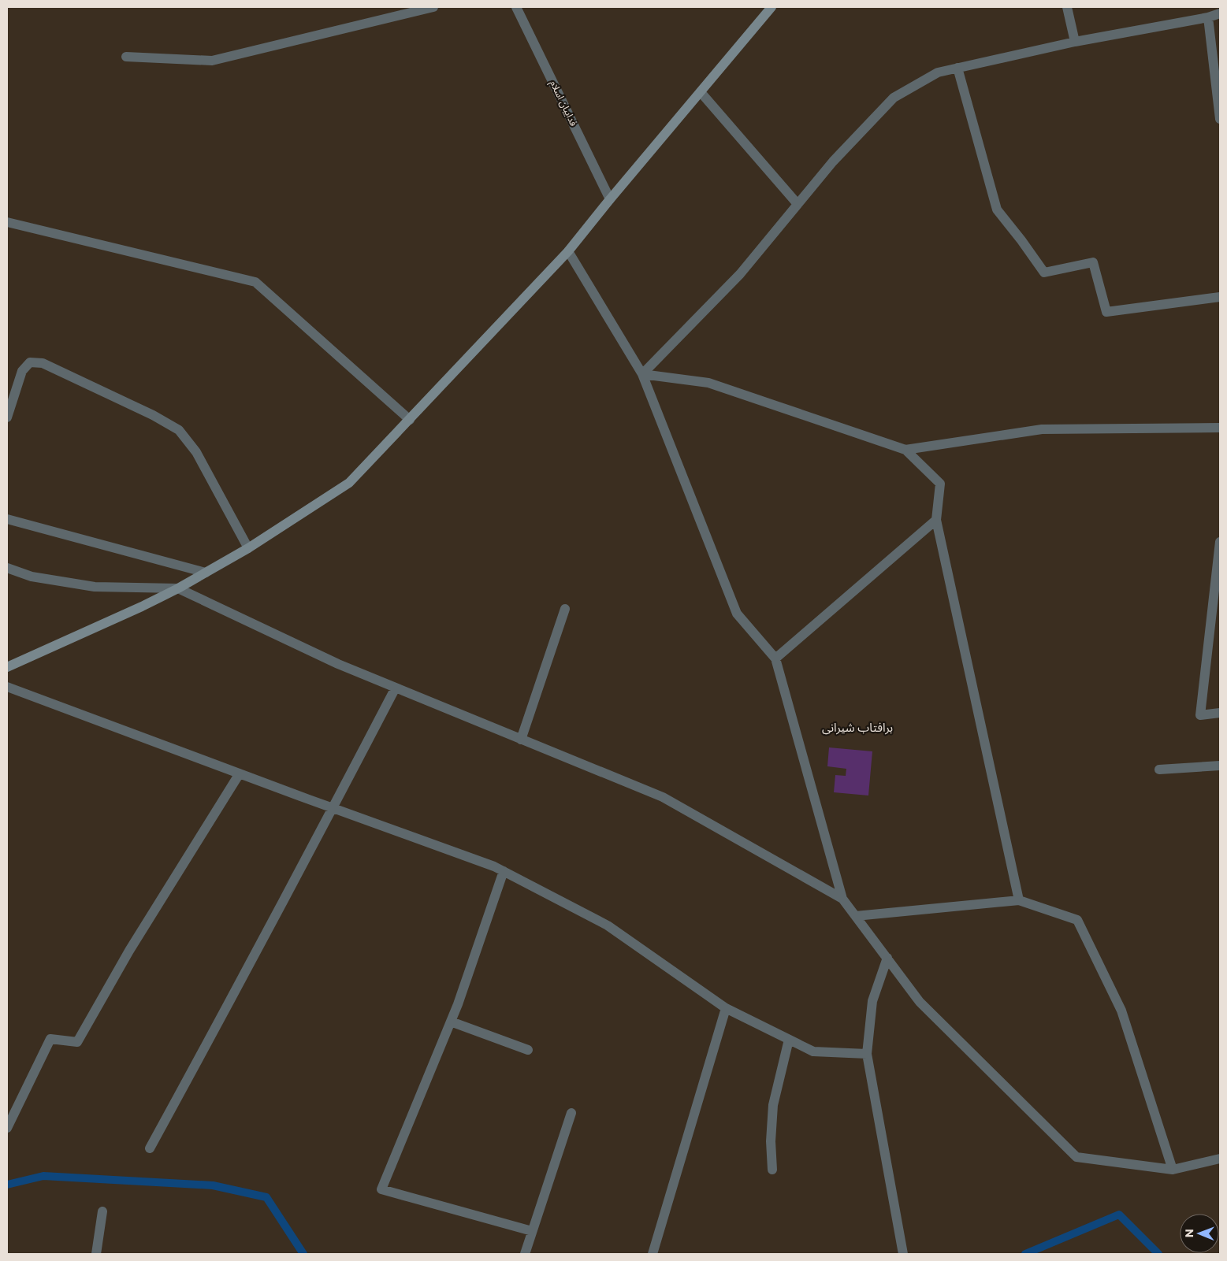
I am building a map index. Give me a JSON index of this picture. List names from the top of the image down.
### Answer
{
  "streets": {
    "street": ["فداییان اسلام"]
  },
  "districts": ["برافتاب شیرانی"],
  "north": "left"
}
